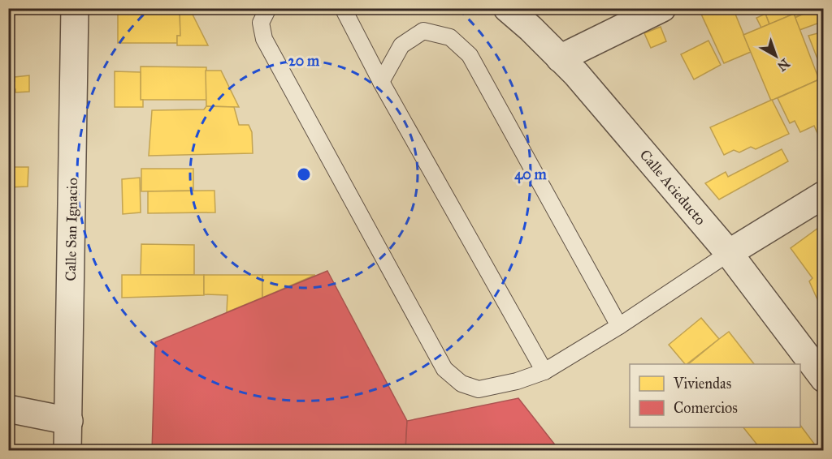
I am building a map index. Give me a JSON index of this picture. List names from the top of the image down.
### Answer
{
  "streets": {
    "street": ["Calle Acieducto", "Calle San Ignacio"]
  },
  "legend": ["Viviendas", "Comercios"],
  "north": "bottom right",
  "rings": ["20 m", "40 m"]
}
